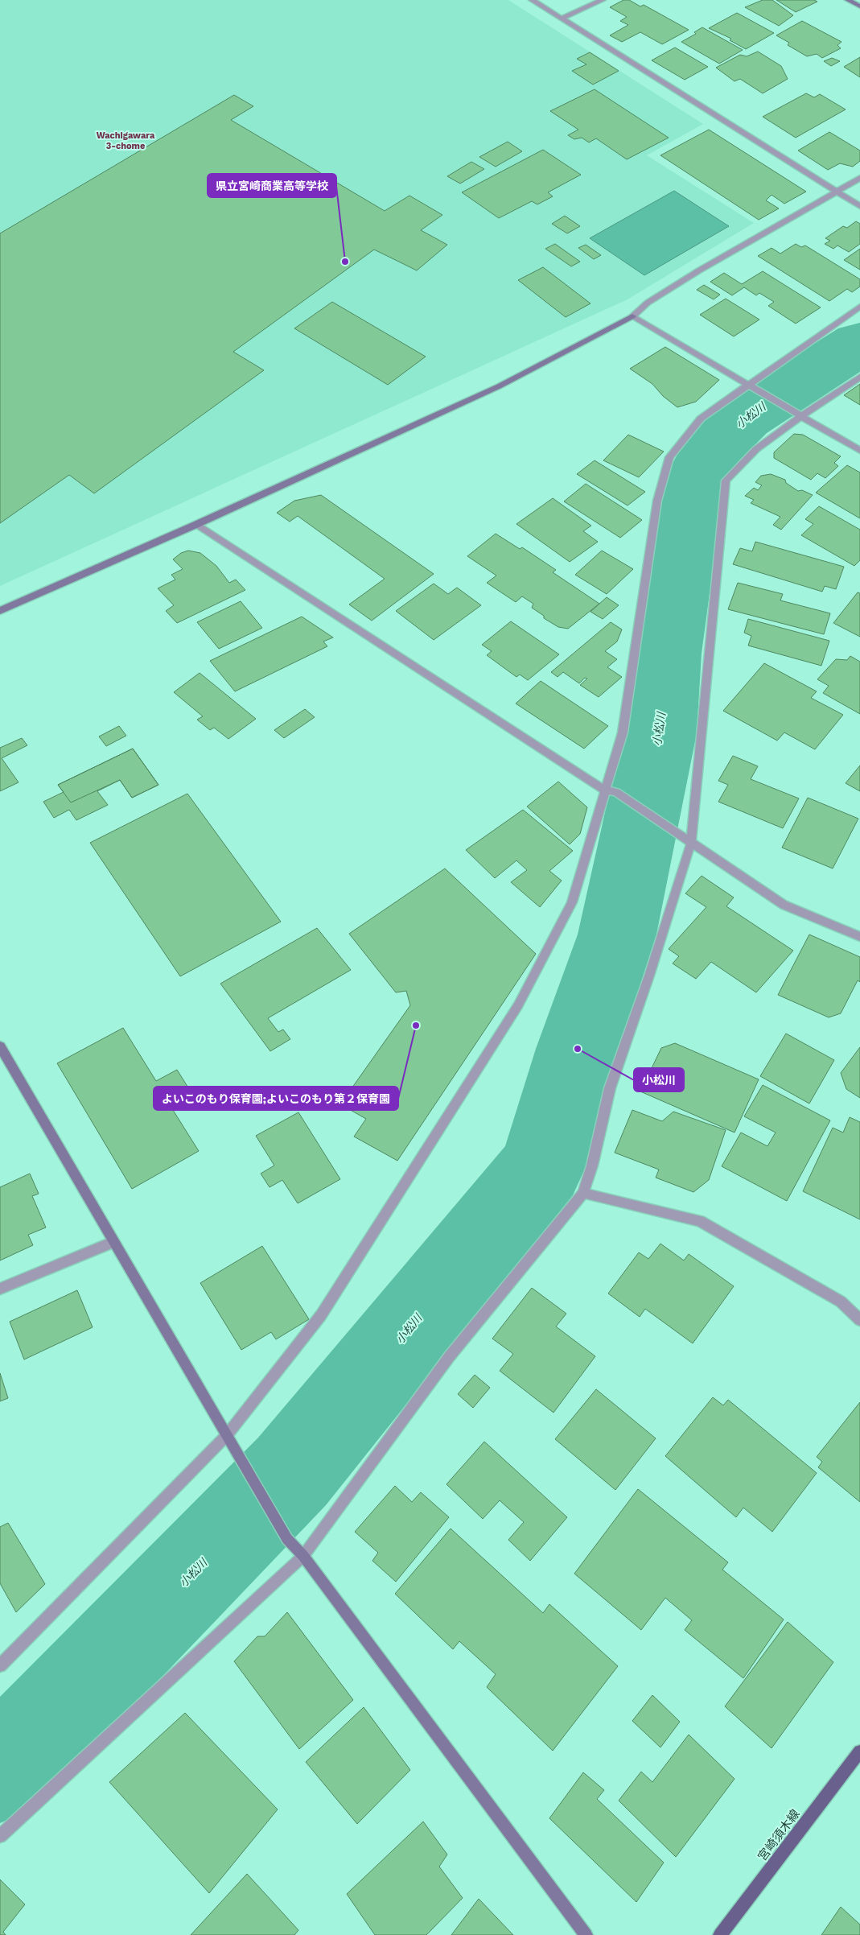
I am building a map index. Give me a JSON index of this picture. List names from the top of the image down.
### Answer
{
  "streets": {
    "main road": ["宮崎須木線"]
  },
  "districts": ["Wachigawara 3-chome"],
  "water": ["小松川"],
  "places": ["県立宮崎商業高等学校", "よいこのもり保育園;よいこのもり第２保育園", "小松川"]
}
